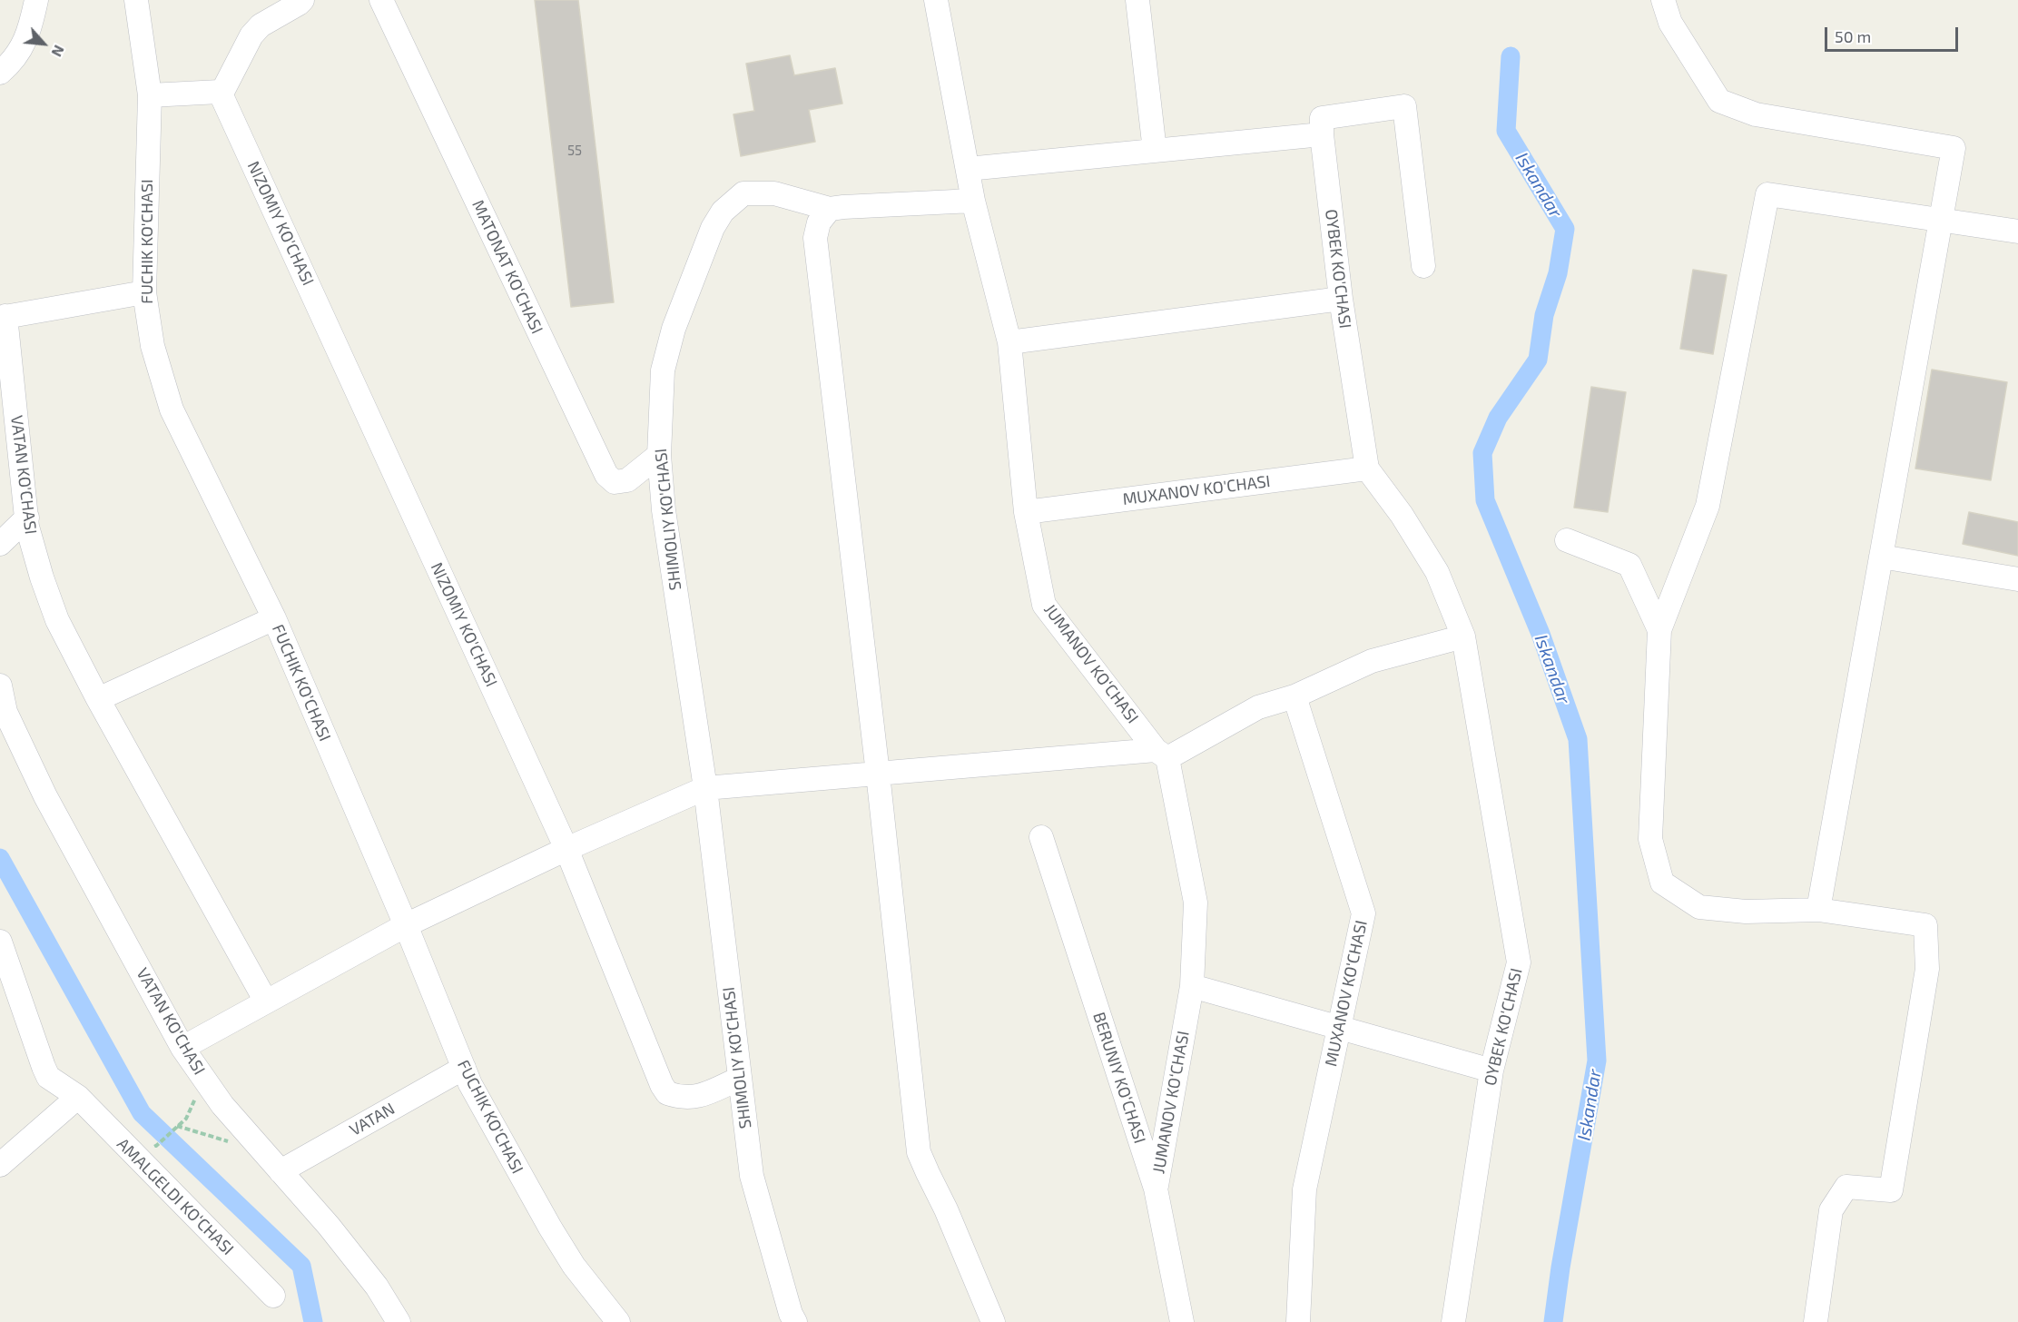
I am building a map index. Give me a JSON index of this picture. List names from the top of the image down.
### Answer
{
  "streets": {
    "street": [
      "NIZOMIY KO'CHASI",
      "FUCHIK KO'CHASI",
      "MATONAT KO‘CHASI",
      "OYBEK KO'CHASI",
      "VATAN KO'CHASI",
      "MUXANOV KO'CHASI",
      "SHIMOLIY KO'CHASI",
      "JUMANOV KO‘CHASI",
      "SHIMOLIY KO‘CHASI",
      "BERUNIY KO‘CHASI",
      "VATAN",
      "AMALGELDI KO‘CHASI"
    ]
  },
  "crossings": [
    ["NIZOMIY KO'CHASI", "SHIMOLIY KO‘CHASI"],
    ["FUCHIK KO'CHASI", "VATAN KO'CHASI"],
    ["FUCHIK KO'CHASI", "VATAN"],
    ["MATONAT KO‘CHASI", "SHIMOLIY KO'CHASI"],
    ["OYBEK KO'CHASI", "MUXANOV KO'CHASI"],
    ["VATAN KO'CHASI", "VATAN"],
    ["MUXANOV KO'CHASI", "JUMANOV KO‘CHASI"],
    ["SHIMOLIY KO'CHASI", "SHIMOLIY KO‘CHASI"],
    ["JUMANOV KO‘CHASI", "BERUNIY KO‘CHASI"]
  ],
  "water": ["Iskandar"],
  "house_numbers": ["55"],
  "scale_bar": "50 m",
  "north": "bottom right"
}
